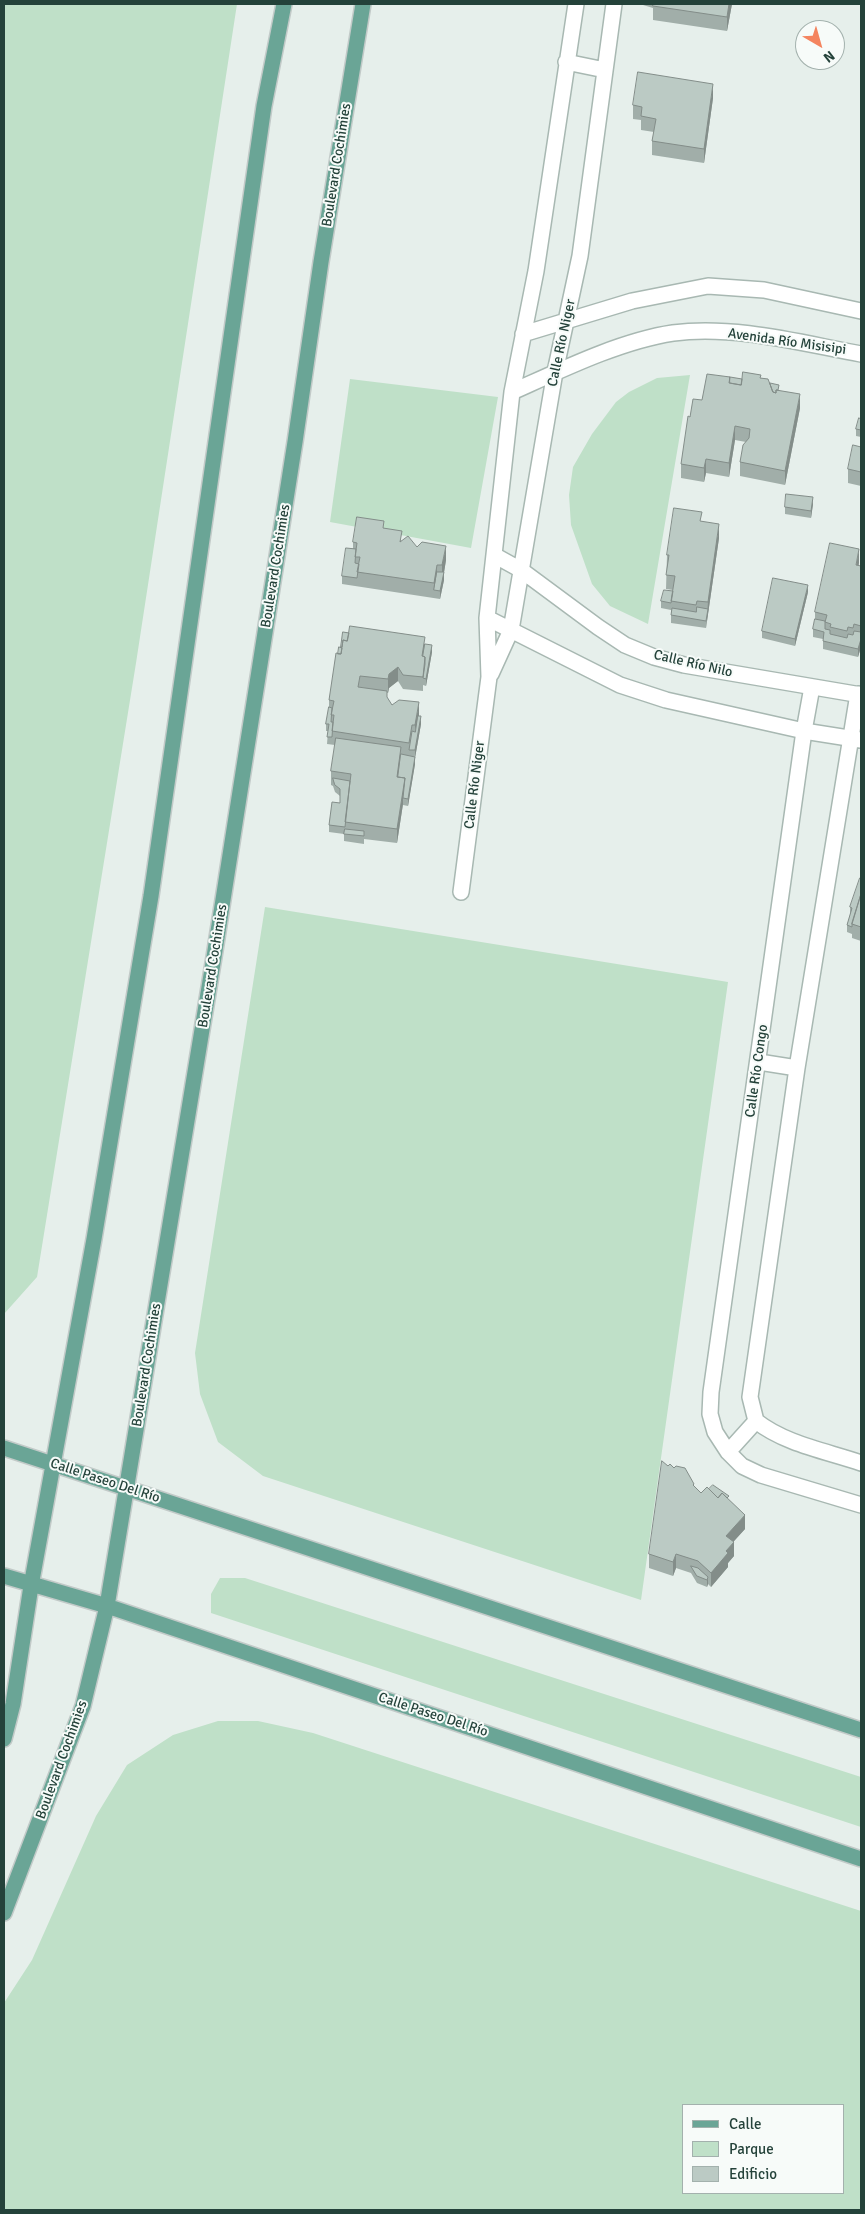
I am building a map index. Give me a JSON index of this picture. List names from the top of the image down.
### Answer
{
  "streets": {
    "main road": ["Boulevard Cochimies", "Calle Paseo Del Río"],
    "street": [
      "Avenida Río Misisipi",
      "Calle Río Niger",
      "Calle Río Nilo",
      "Calle Río Congo"
    ]
  },
  "crossings": [
    ["Boulevard Cochimies", "Calle Paseo Del Río"],
    ["Avenida Río Misisipi", "Calle Río Niger"],
    ["Calle Río Niger", "Calle Río Nilo"],
    ["Calle Río Nilo", "Calle Río Congo"]
  ],
  "legend": ["Calle", "Parque", "Edificio"],
  "north": "bottom right"
}
